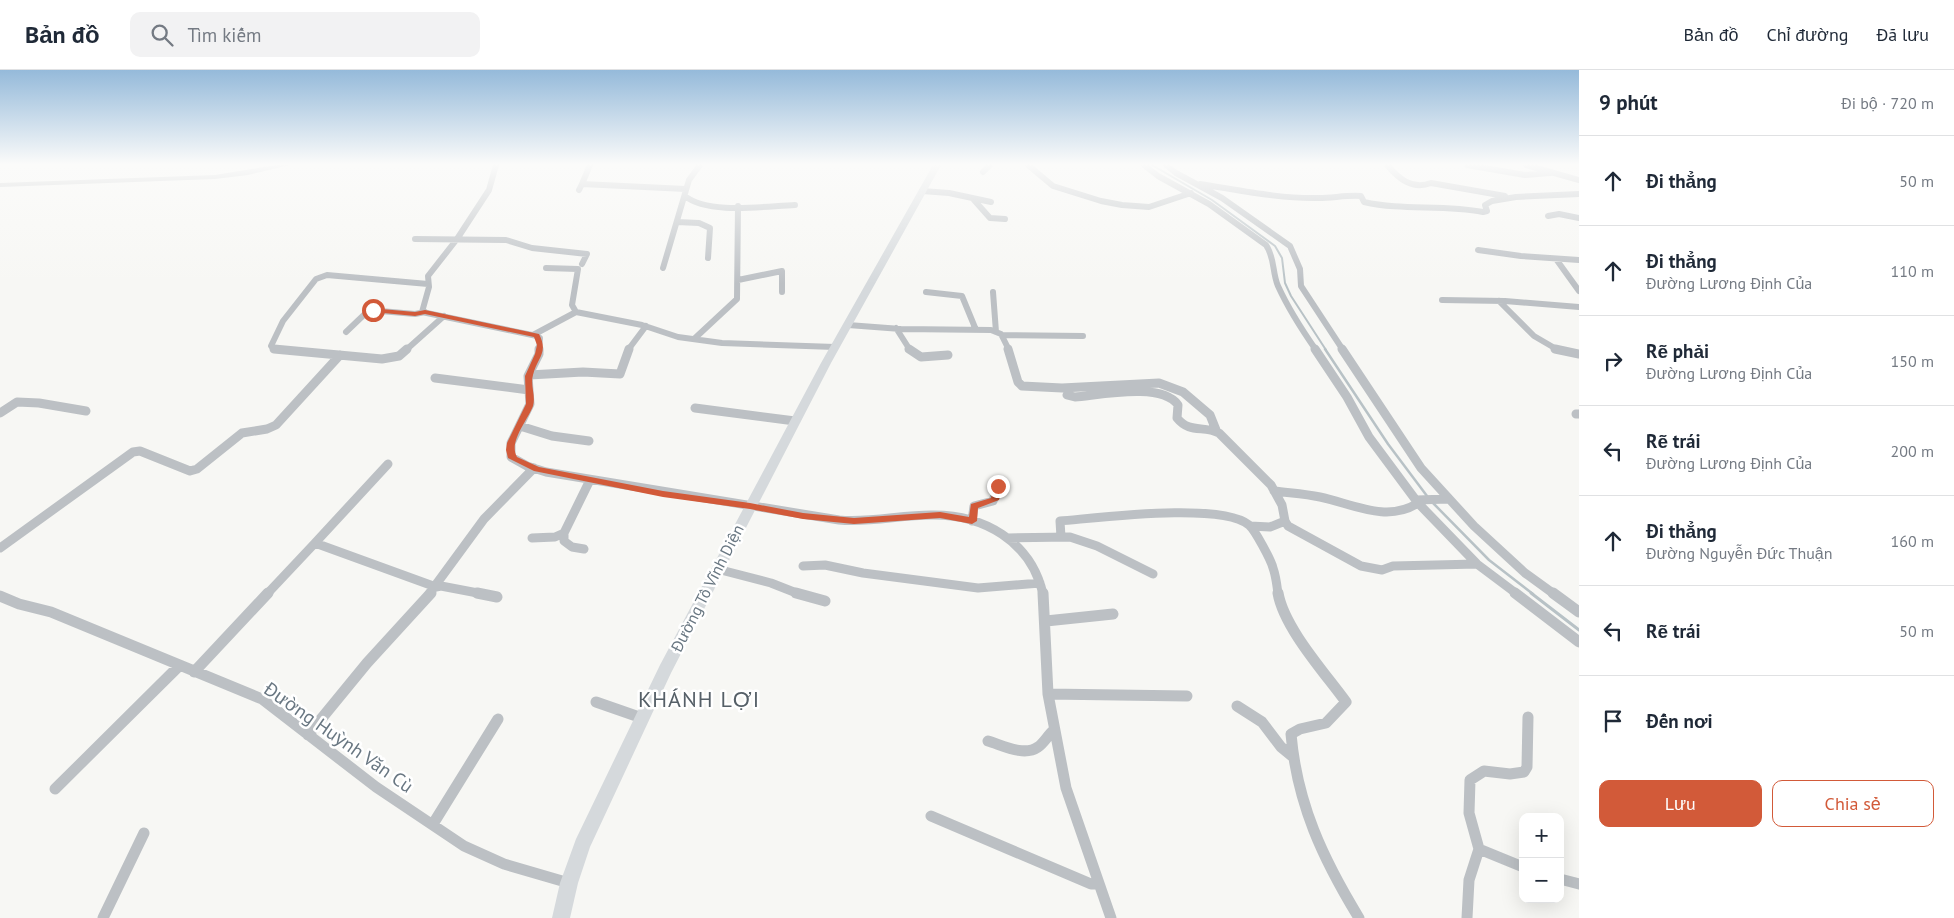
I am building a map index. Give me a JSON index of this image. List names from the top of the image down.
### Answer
{
  "streets": {
    "main road": ["Đường Tô Vĩnh Diện"],
    "street": ["Đường Huỳnh Văn Cù"]
  },
  "crossings": [
    ["Đường Tô Vĩnh Diện", "Đường Huỳnh Văn Cù"]
  ],
  "districts": ["KHÁNH LỢI"],
  "page": {
    "header": "Bản đồ",
    "search": "Tìm kiếm",
    "nav": ["Bản đồ", "Chỉ đường", "Đã lưu"],
    "heading": ["9 phút", "Đi bộ · 720 m"],
    "list": [
      ["Đi thẳng", "50 m"],
      ["Đi thẳng", "Đường Lương Định Của", "110 m"],
      ["Rẽ phải", "Đường Lương Định Của", "150 m"],
      ["Rẽ trái", "Đường Lương Định Của", "200 m"],
      ["Đi thẳng", "Đường Nguyễn Đức Thuận", "160 m"],
      ["Rẽ trái", "50 m"],
      "Đến nơi"
    ],
    "buttons": ["Lưu", "Chia sẻ"],
    "map_buttons": ["+", "−"]
  }
}
